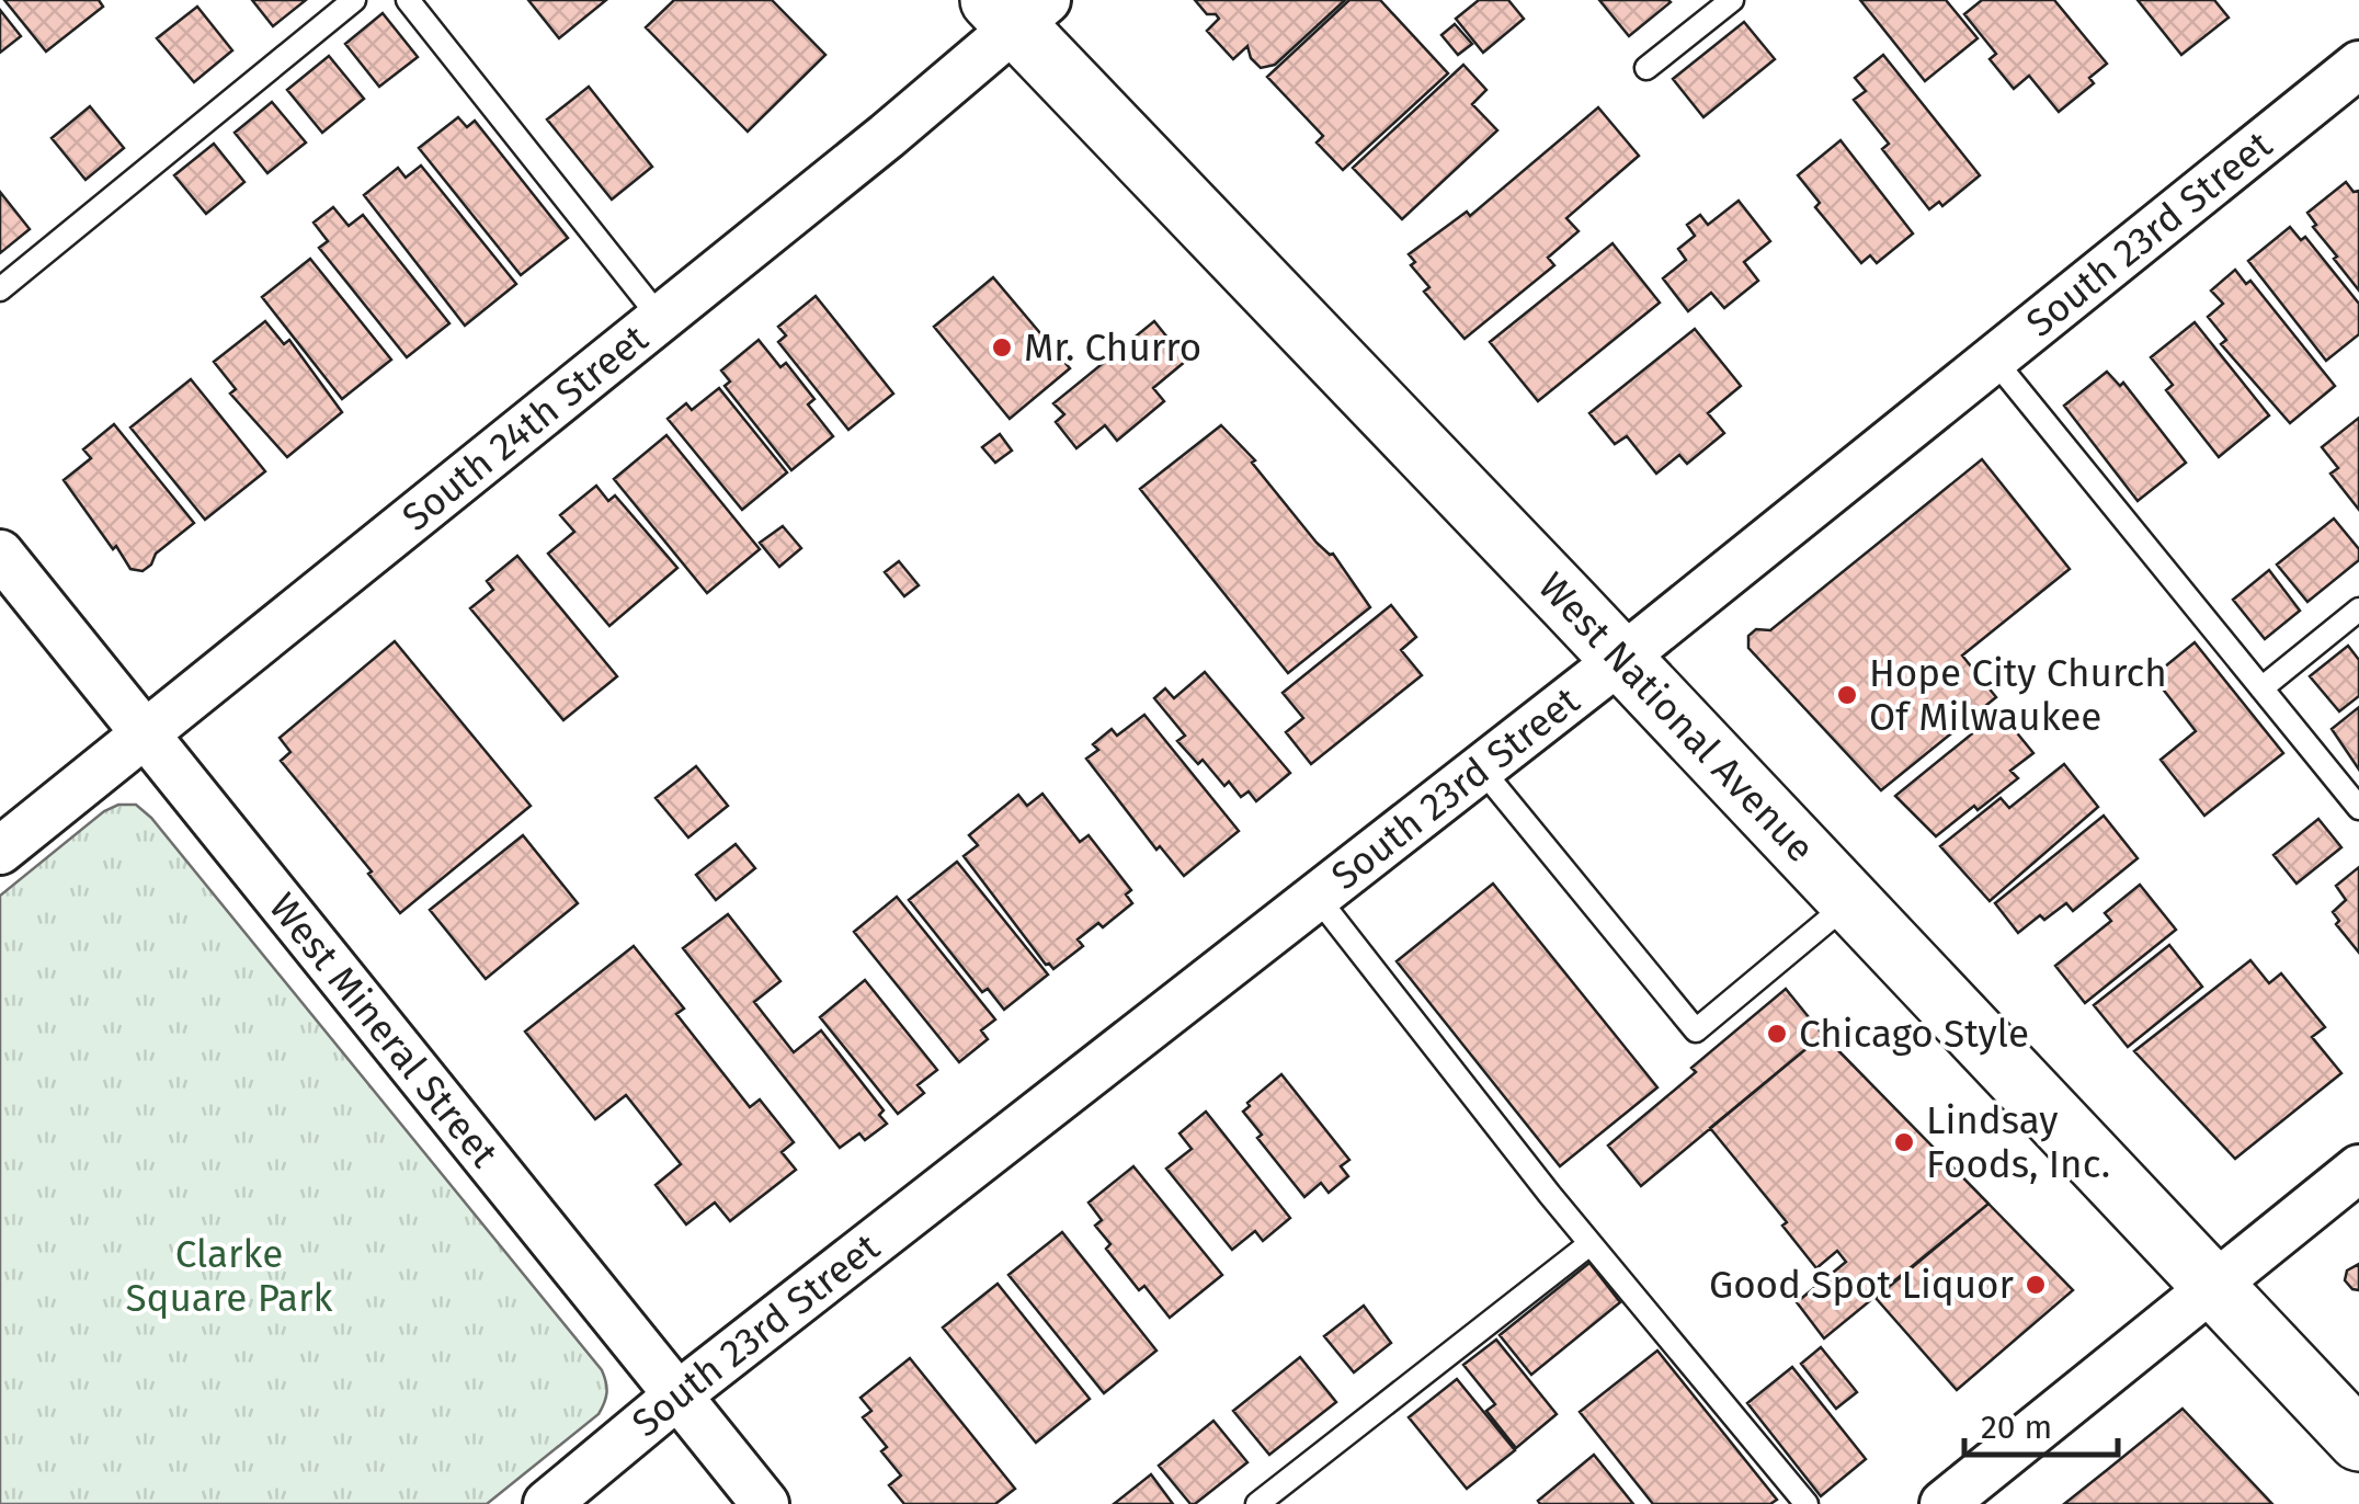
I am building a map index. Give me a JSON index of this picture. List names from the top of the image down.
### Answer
{
  "streets": {
    "main road": ["West National Avenue"],
    "street": ["South 23rd Street", "South 24th Street", "West Mineral Street"]
  },
  "crossings": [
    ["South 23rd Street", "West National Avenue"],
    ["South 23rd Street", "West Mineral Street"],
    ["South 24th Street", "West National Avenue"],
    ["South 24th Street", "West Mineral Street"]
  ],
  "parks": ["Clarke Square Park"],
  "places": [
    "Mr. Churro",
    "Hope City Church Of Milwaukee",
    "Chicago Style",
    "Lindsay Foods, Inc.",
    "Good Spot Liquor"
  ],
  "scale_bar": "20 m"
}
